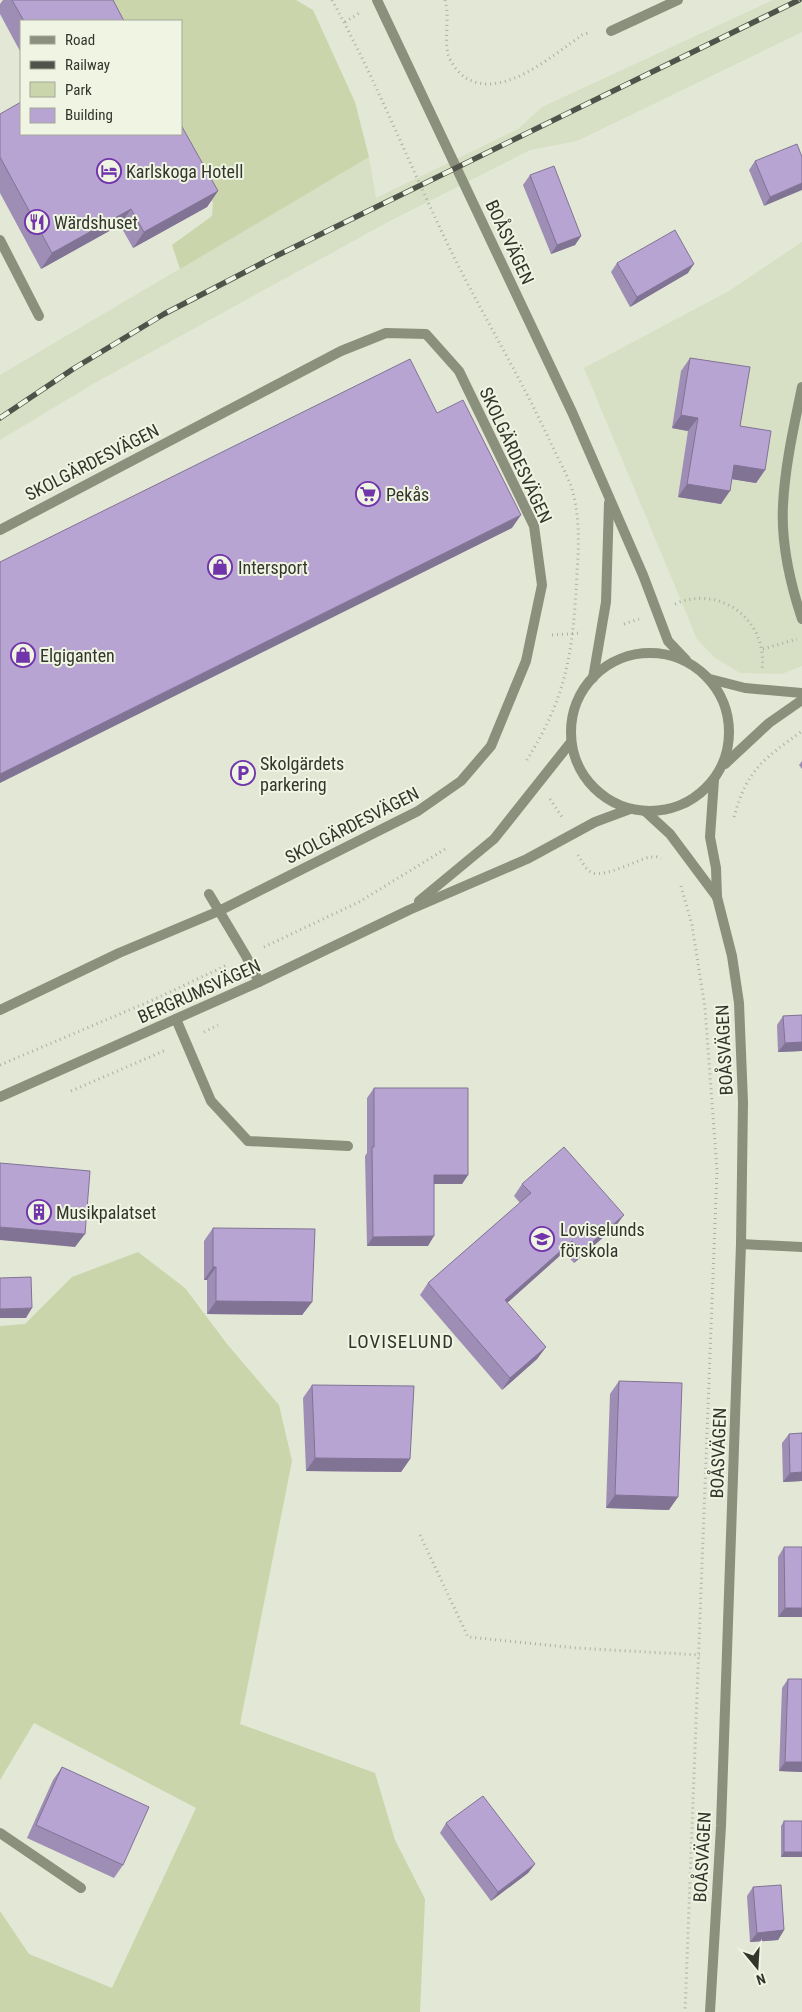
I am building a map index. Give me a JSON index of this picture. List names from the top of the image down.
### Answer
{
  "streets": {
    "street": ["BOÅSVÄGEN", "SKOLGÄRDESVÄGEN", "BERGRUMSVÄGEN"]
  },
  "crossings": [
    ["BOÅSVÄGEN", "BERGRUMSVÄGEN"]
  ],
  "districts": ["LOVISELUND"],
  "places": {
    "hotel": ["Karlskoga Hotell"],
    "restaurant": ["Wärdshuset"],
    "supermarket": ["Pekås"],
    "shop": ["Intersport", "Elgiganten"],
    "parking": ["Skolgärdets parkering"],
    "building": ["Musikpalatset"],
    "school or university": ["Loviselunds förskola"]
  },
  "legend": [
    "Road",
    "Railway",
    "Park",
    "Building"
  ],
  "north": "bottom"
}
